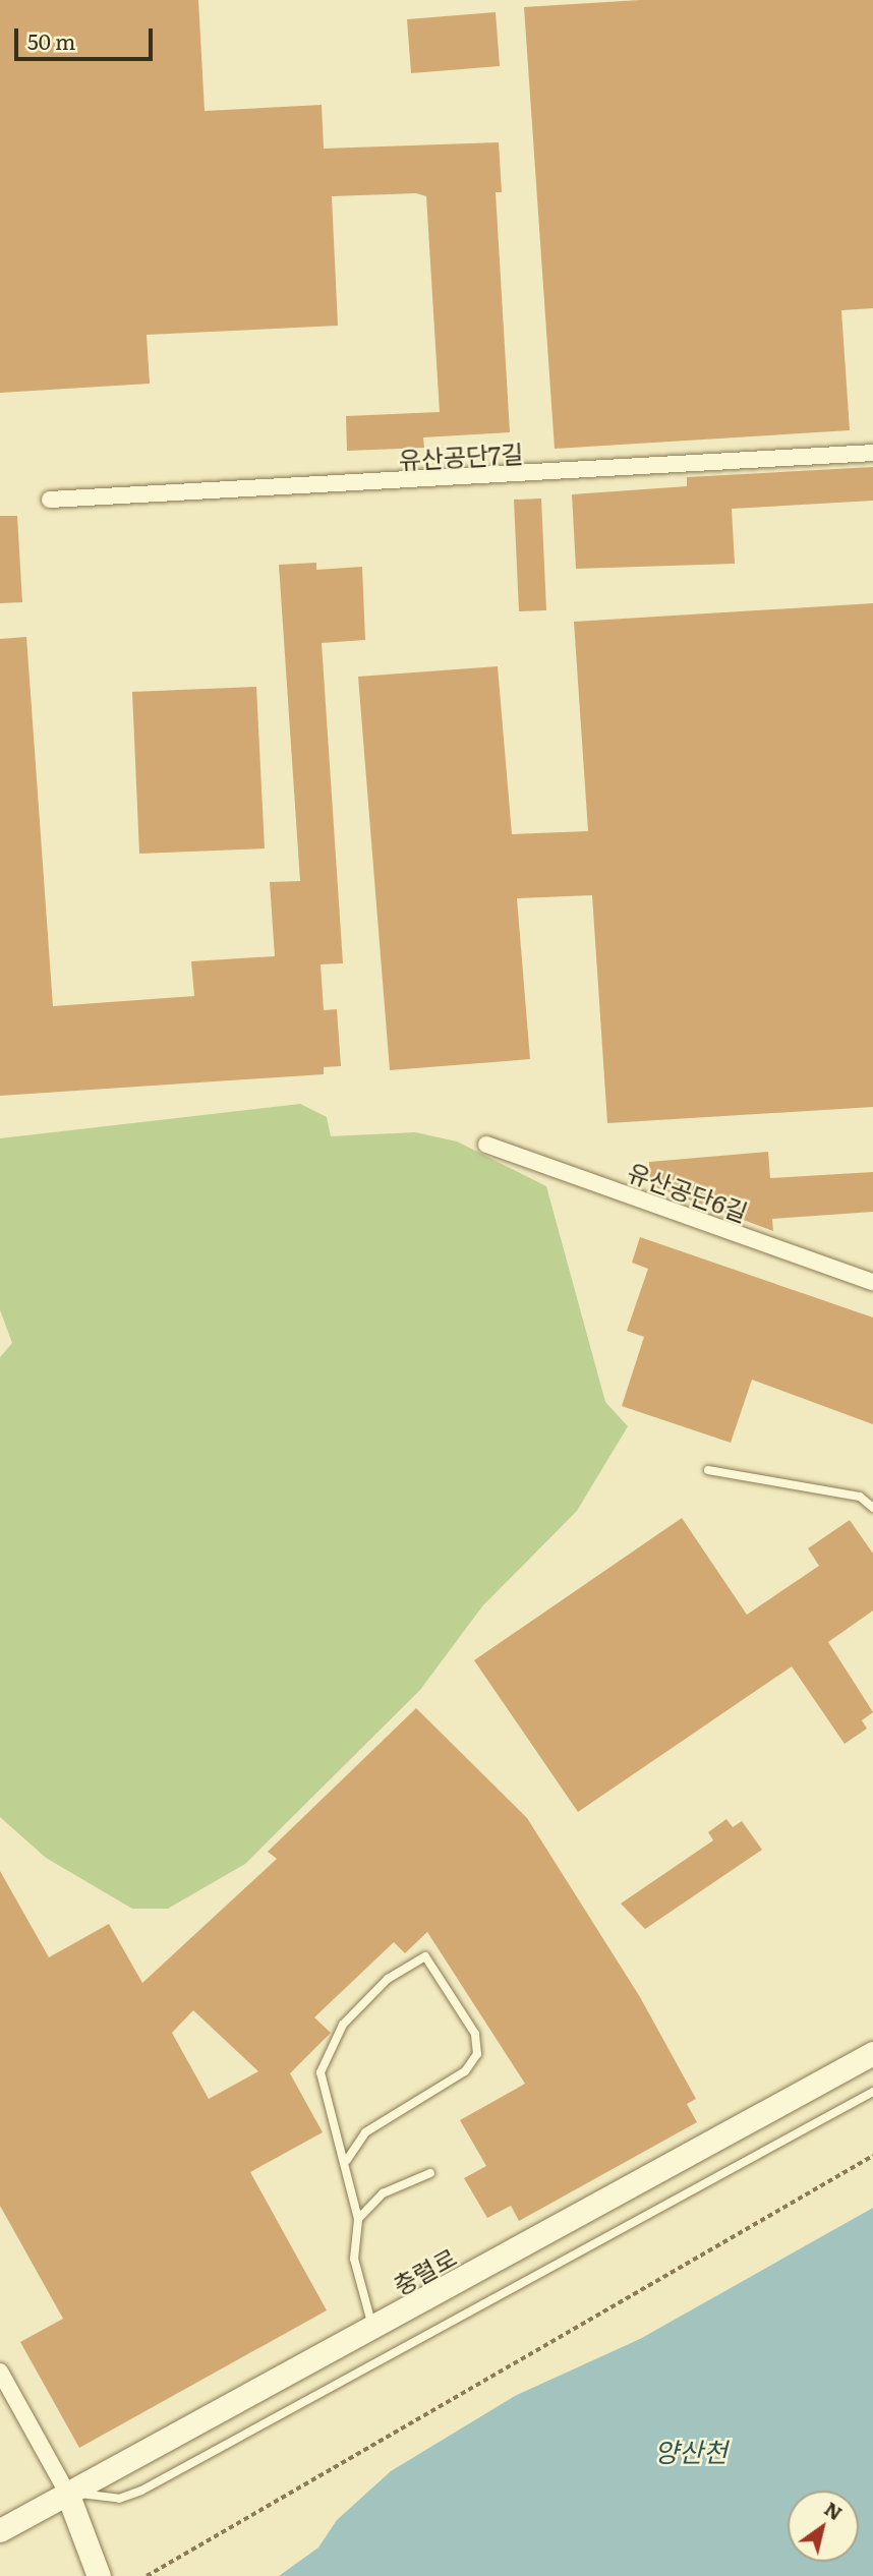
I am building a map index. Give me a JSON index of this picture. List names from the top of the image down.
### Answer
{
  "streets": {
    "main road": ["충렬로"],
    "street": ["유산공단7길", "유산공단6길"]
  },
  "water": ["양산천"],
  "scale_bar": "50 m",
  "north": "top right"
}
